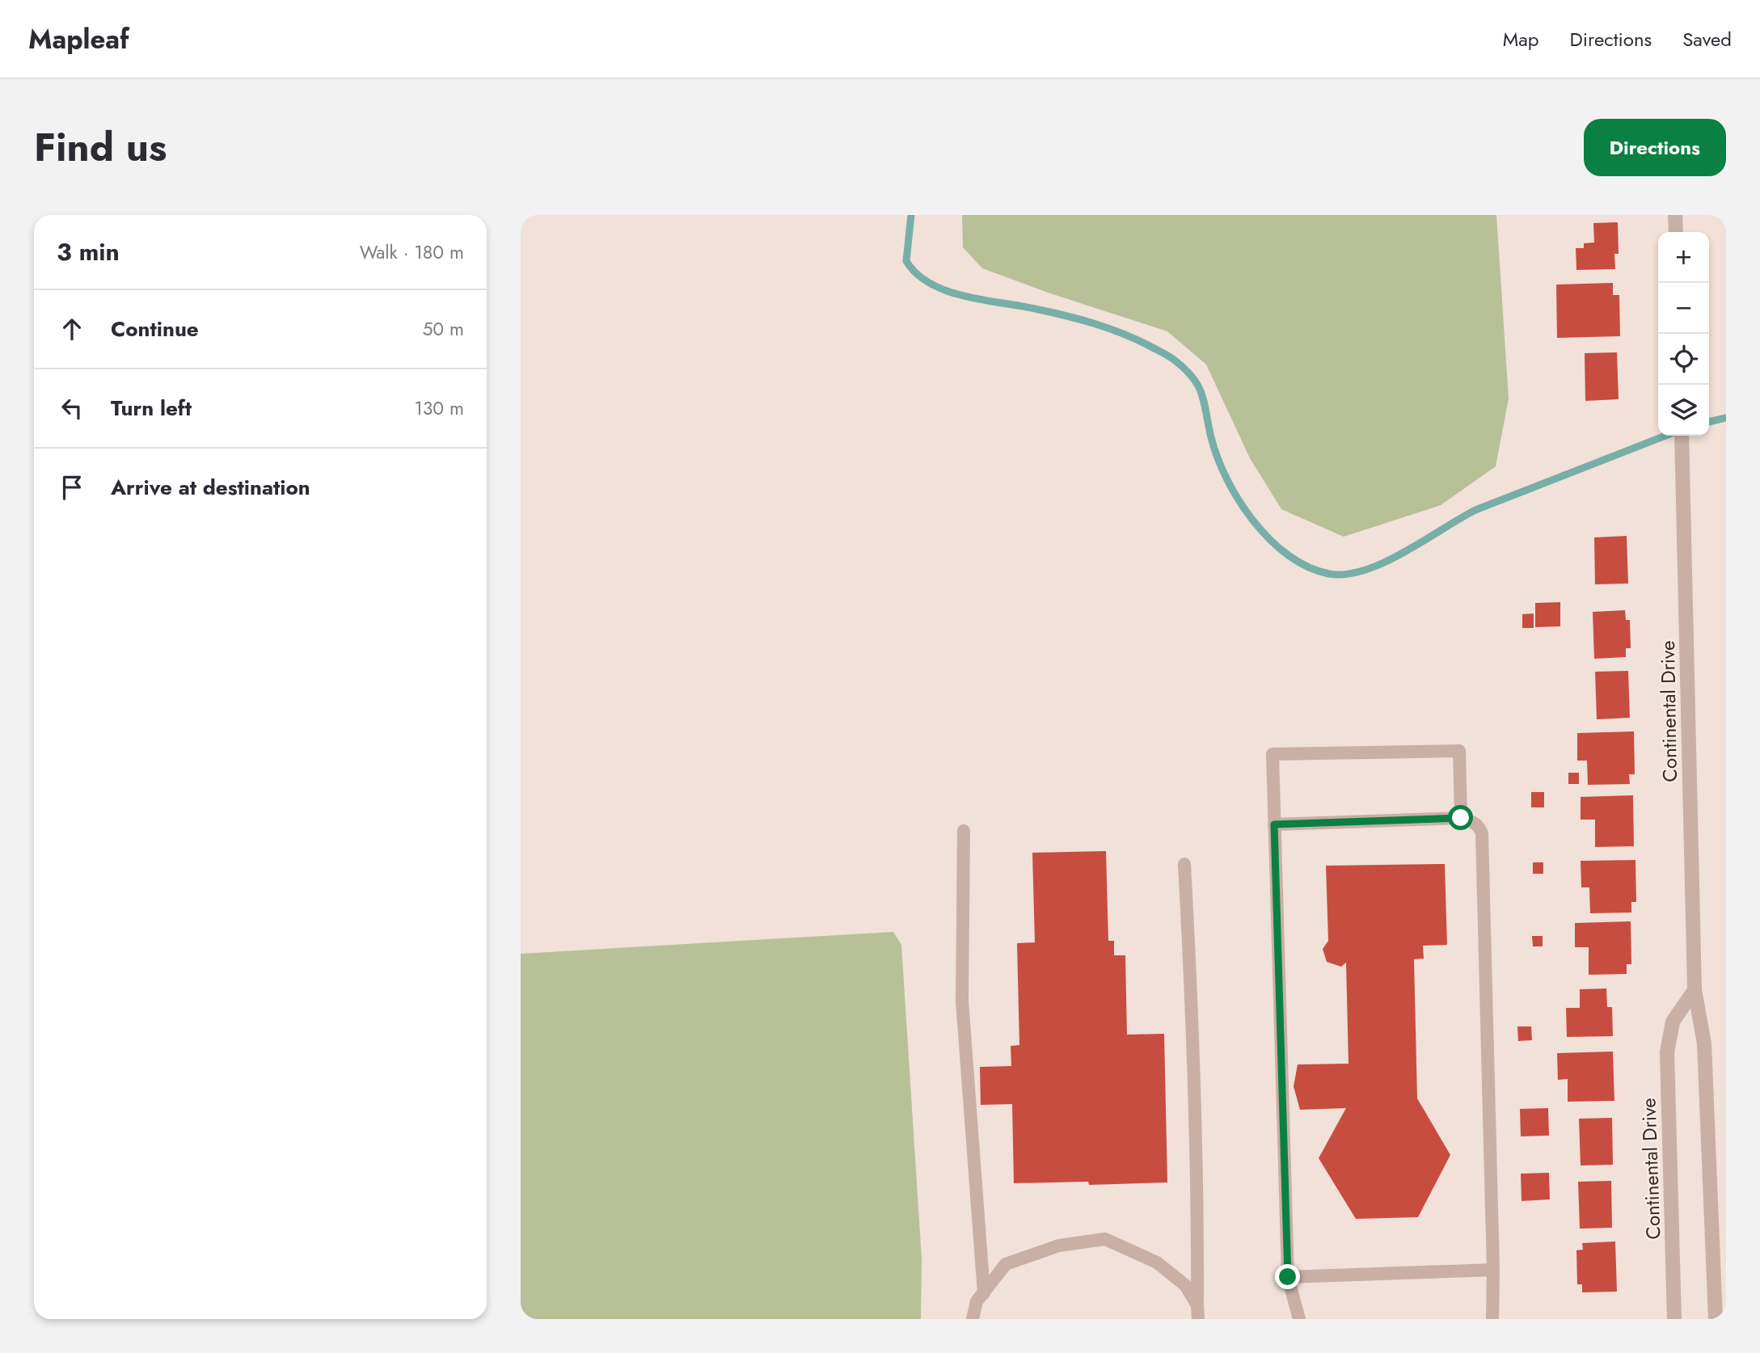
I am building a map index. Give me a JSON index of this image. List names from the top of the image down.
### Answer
{
  "streets": {
    "street": ["Continental Drive"]
  },
  "page": {
    "header": "Mapleaf",
    "nav": ["Map", "Directions", "Saved"],
    "title": "Find us",
    "buttons": "Directions",
    "heading": ["3 min", "Walk · 180 m"],
    "map_buttons": ["+", "−"],
    "list": [
      ["Continue", "50 m"],
      ["Turn left", "130 m"],
      "Arrive at destination"
    ]
  }
}
